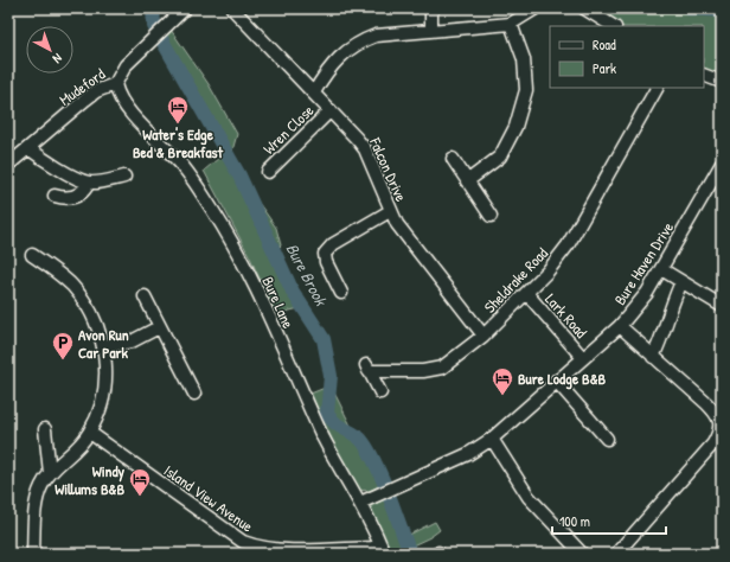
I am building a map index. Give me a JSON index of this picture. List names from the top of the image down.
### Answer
{
  "streets": {
    "street": [
      "Mudeford",
      "Wren Close",
      "Falcon Drive",
      "Bure Haven Drive",
      "Sheldrake Road",
      "Bure Lane",
      "Lark Road",
      "Island View Avenue"
    ]
  },
  "crossings": [
    ["Mudeford", "Bure Lane"],
    ["Wren Close", "Falcon Drive"],
    ["Falcon Drive", "Sheldrake Road"],
    ["Bure Haven Drive", "Bure Lane"],
    ["Bure Haven Drive", "Lark Road"],
    ["Sheldrake Road", "Lark Road"],
    ["Bure Lane", "Island View Avenue"]
  ],
  "water": ["Bure Brook"],
  "places": {
    "hotel": ["Water's Edge Bed & Breakfast", "Bure Lodge B&B", "Windy Willums B&B"],
    "parking": ["Avon Run Car Park"]
  },
  "legend": ["Road", "Park"],
  "scale_bar": "100 m",
  "north": "bottom right"
}
